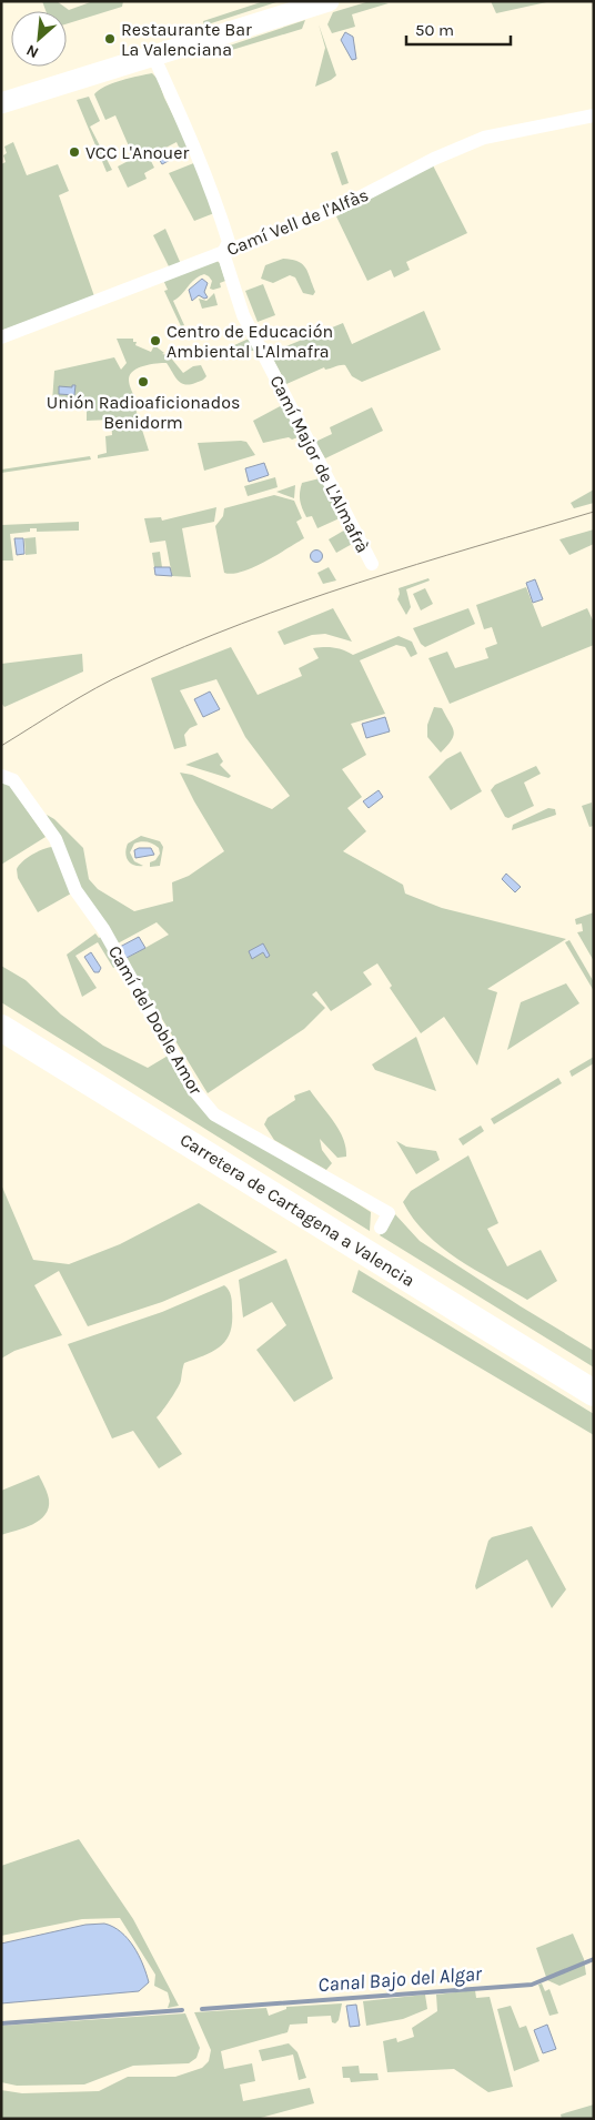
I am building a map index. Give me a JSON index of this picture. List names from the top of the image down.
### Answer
{
  "streets": {
    "highway": ["Carretera de Cartagena a Valencia"],
    "street": ["Camí Vell de l'Alfàs", "Camí Major de L'Almafrà", "Camí del Doble Amor"]
  },
  "crossings": [
    ["Camí Vell de l'Alfàs", "Camí Major de L'Almafrà"]
  ],
  "water": ["Canal Bajo del Algar"],
  "places": [
    "Restaurante Bar La Valenciana",
    "VCC L'Anouer",
    "Centro de Educación Ambiental L'Almafra",
    "Unión Radioaficionados Benidorm"
  ],
  "scale_bar": "50 m",
  "north": "bottom left"
}
